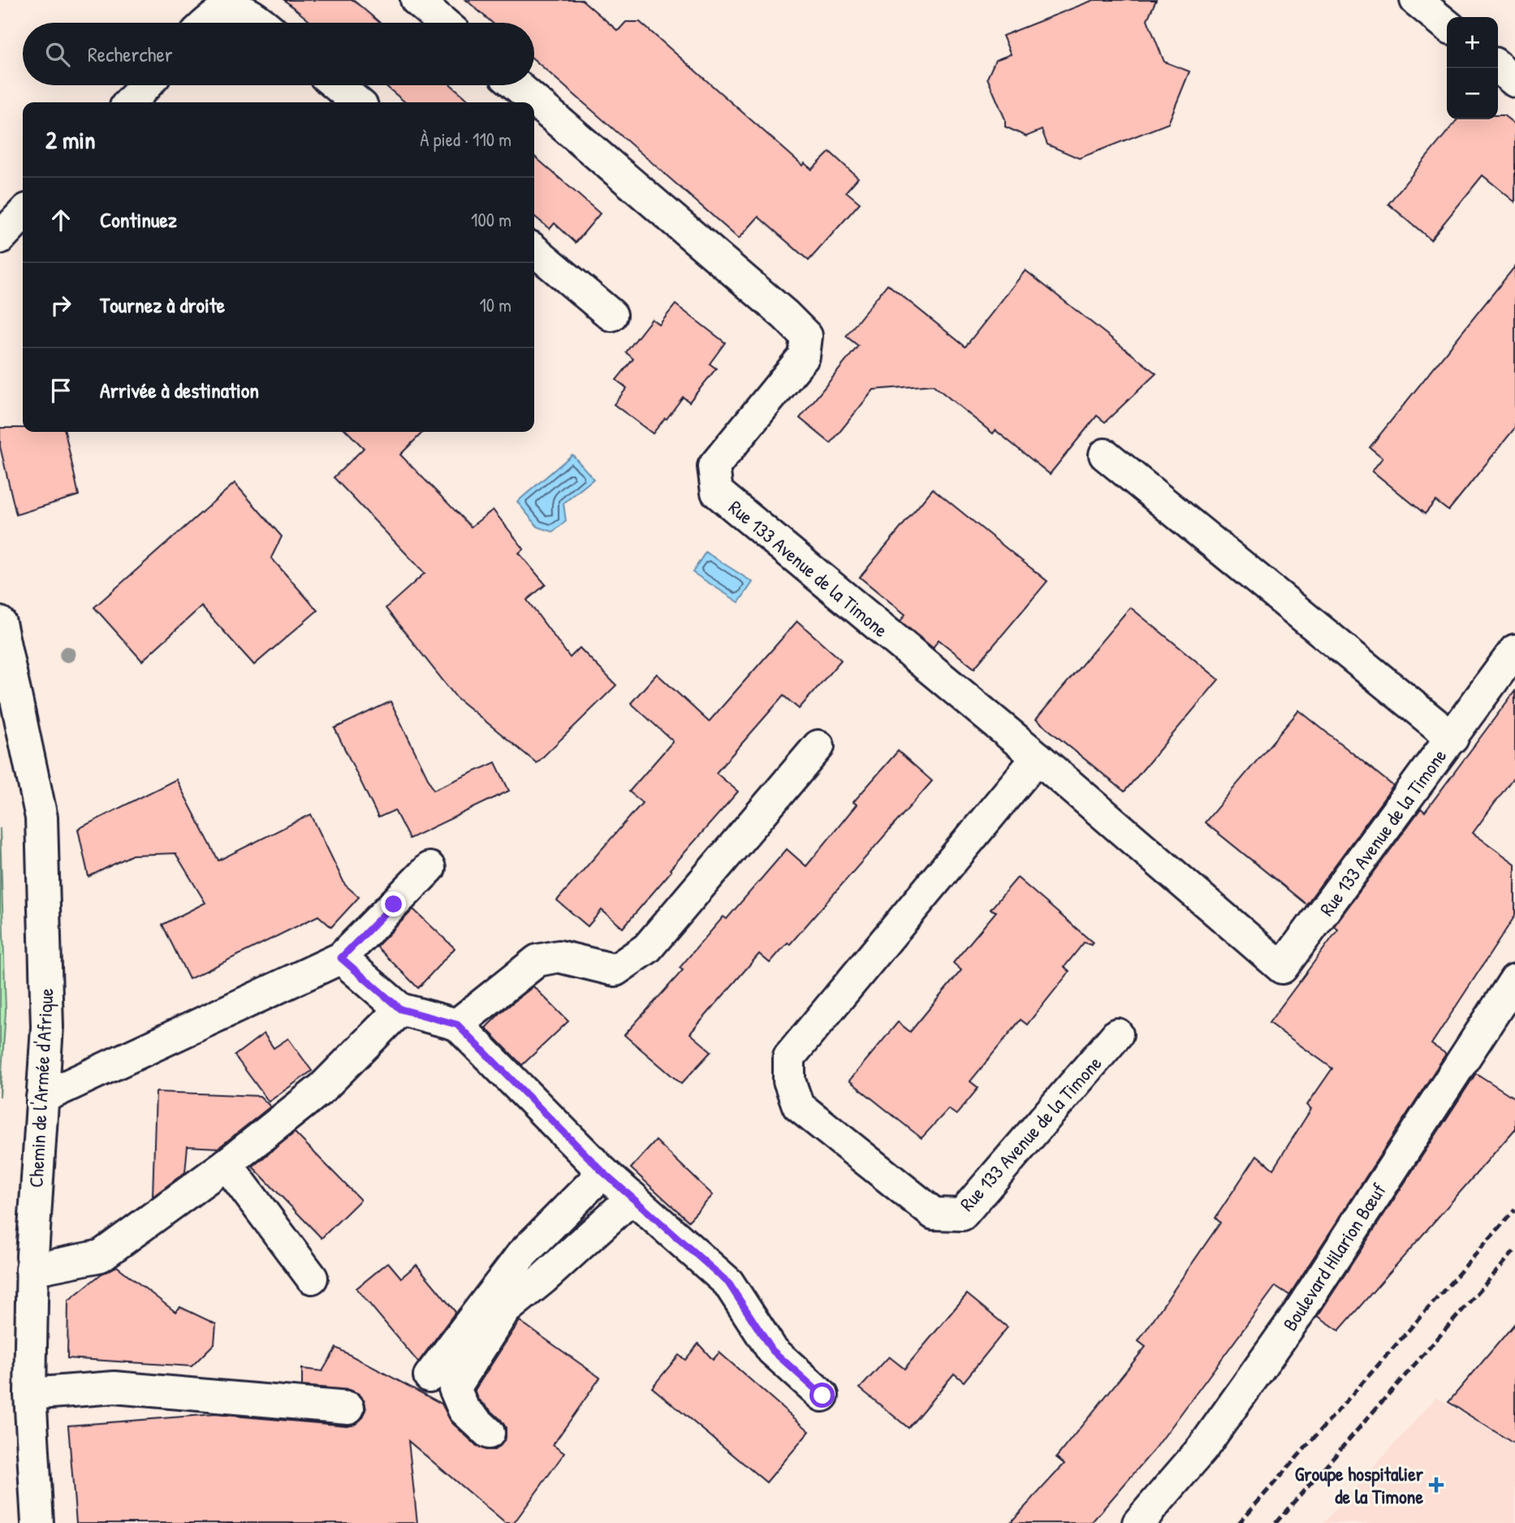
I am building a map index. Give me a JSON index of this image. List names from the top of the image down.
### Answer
{
  "streets": {
    "street": ["Rue 133 Avenue de la Timone", "Chemin de l'Armée d'Afrique", "Boulevard Hilarion Bœuf"]
  },
  "places": {
    "health": ["Groupe hospitalier de la Timone"]
  },
  "page": {
    "map_buttons": ["+", "−"],
    "search": "Rechercher",
    "heading": ["2 min", "À pied · 110 m"],
    "list": [
      ["Continuez", "100 m"],
      ["Tournez à droite", "10 m"],
      "Arrivée à destination"
    ]
  }
}
